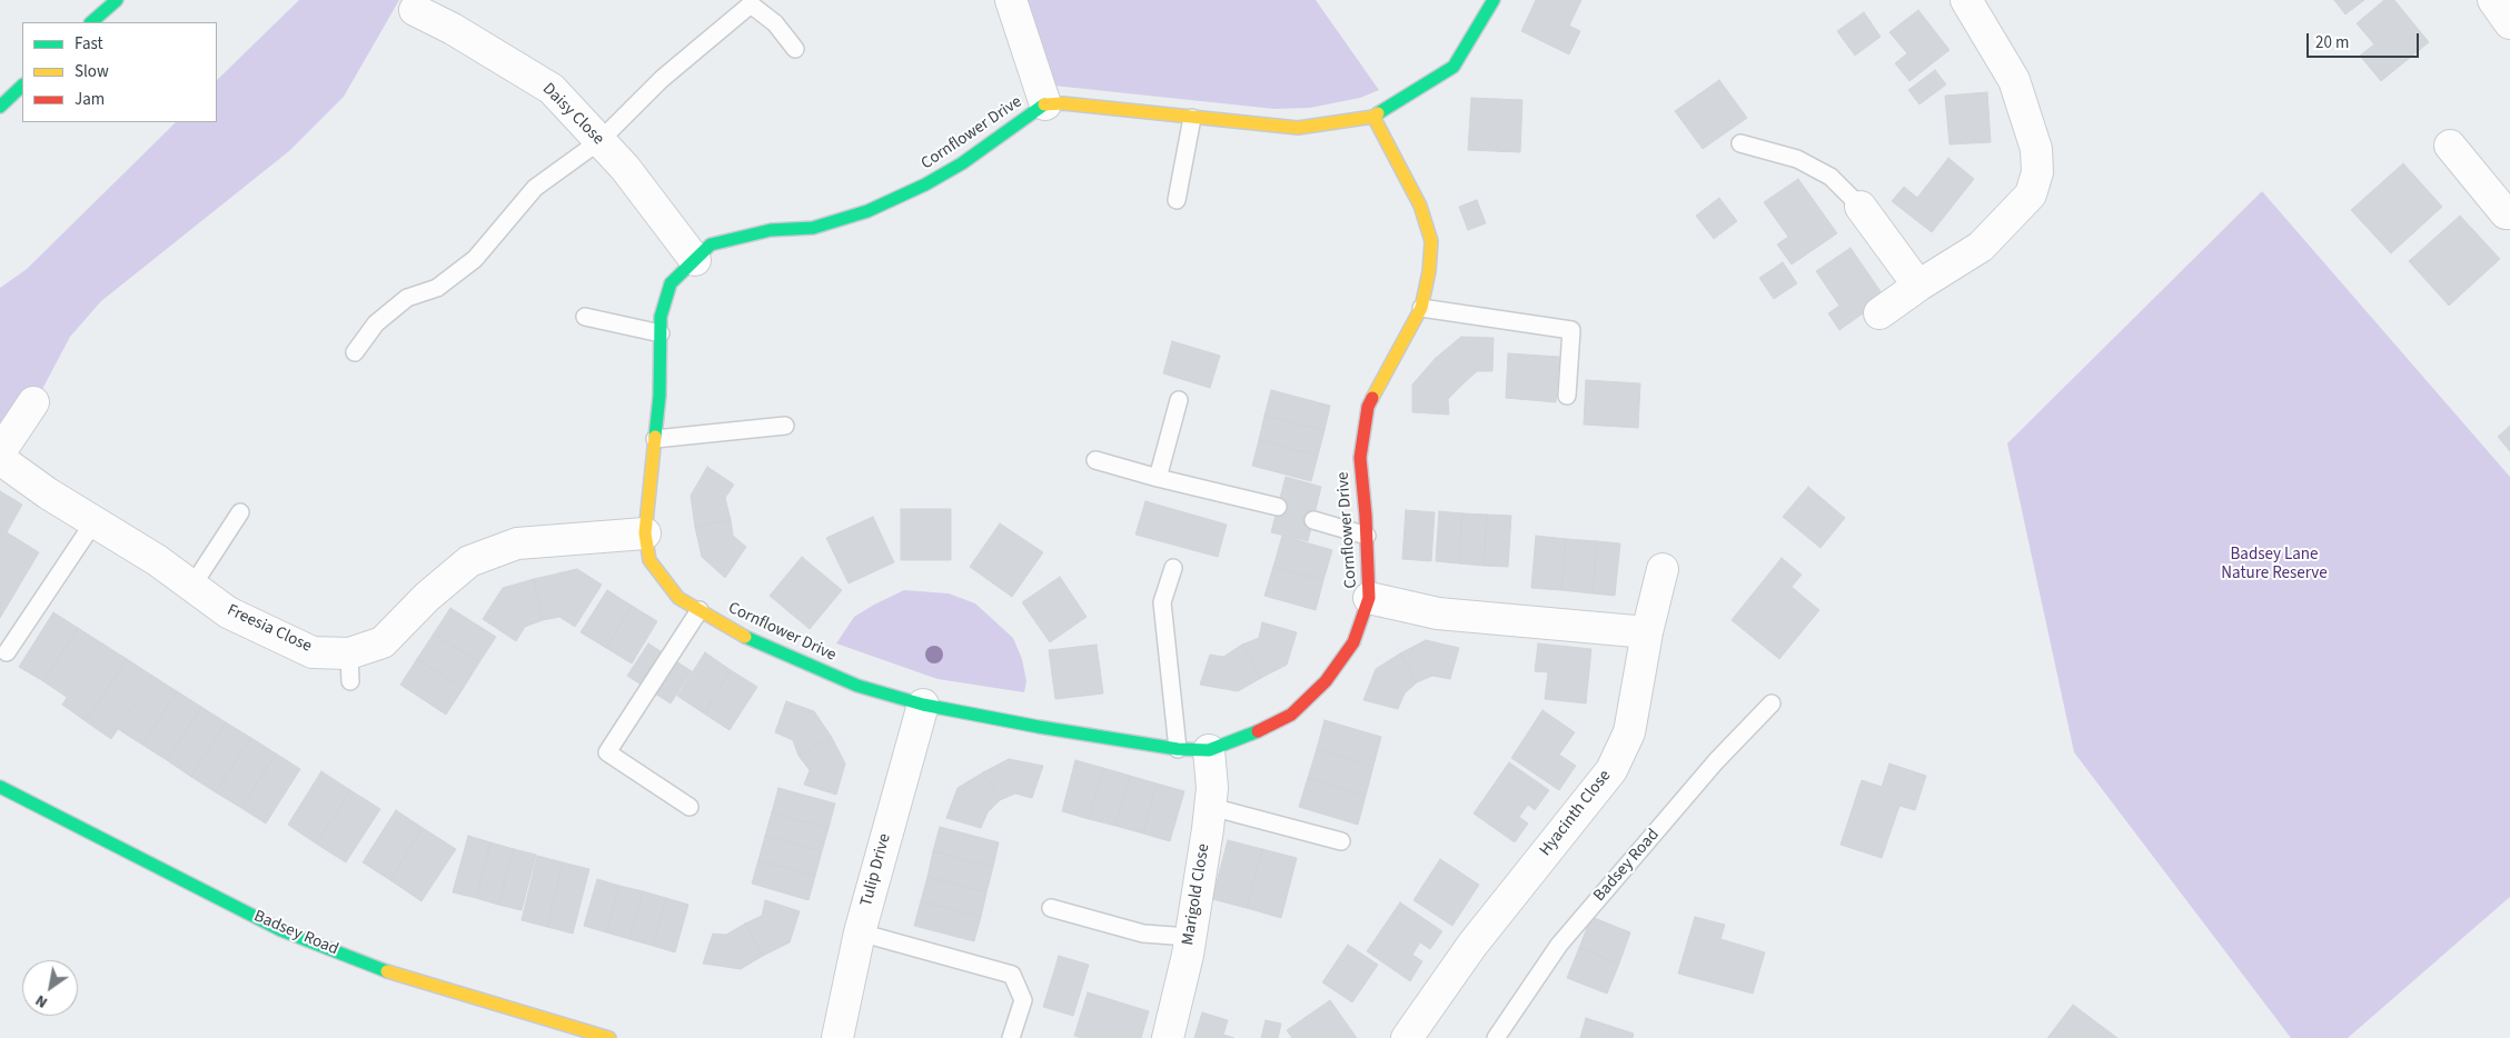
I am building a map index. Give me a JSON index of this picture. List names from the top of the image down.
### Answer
{
  "streets": {
    "main road": ["Cornflower Drive", "Badsey Road"],
    "street": [
      "Daisy Close",
      "Freesia Close",
      "Hyacinth Close",
      "Tulip Drive",
      "Marigold Close"
    ]
  },
  "crossings": [
    ["Daisy Close", "Cornflower Drive"],
    ["Cornflower Drive", "Freesia Close"],
    ["Cornflower Drive", "Tulip Drive"],
    ["Cornflower Drive", "Marigold Close"]
  ],
  "parks": ["Badsey Lane Nature Reserve"],
  "legend": ["Fast", "Slow", "Jam"],
  "scale_bar": "20 m",
  "north": "bottom left"
}
